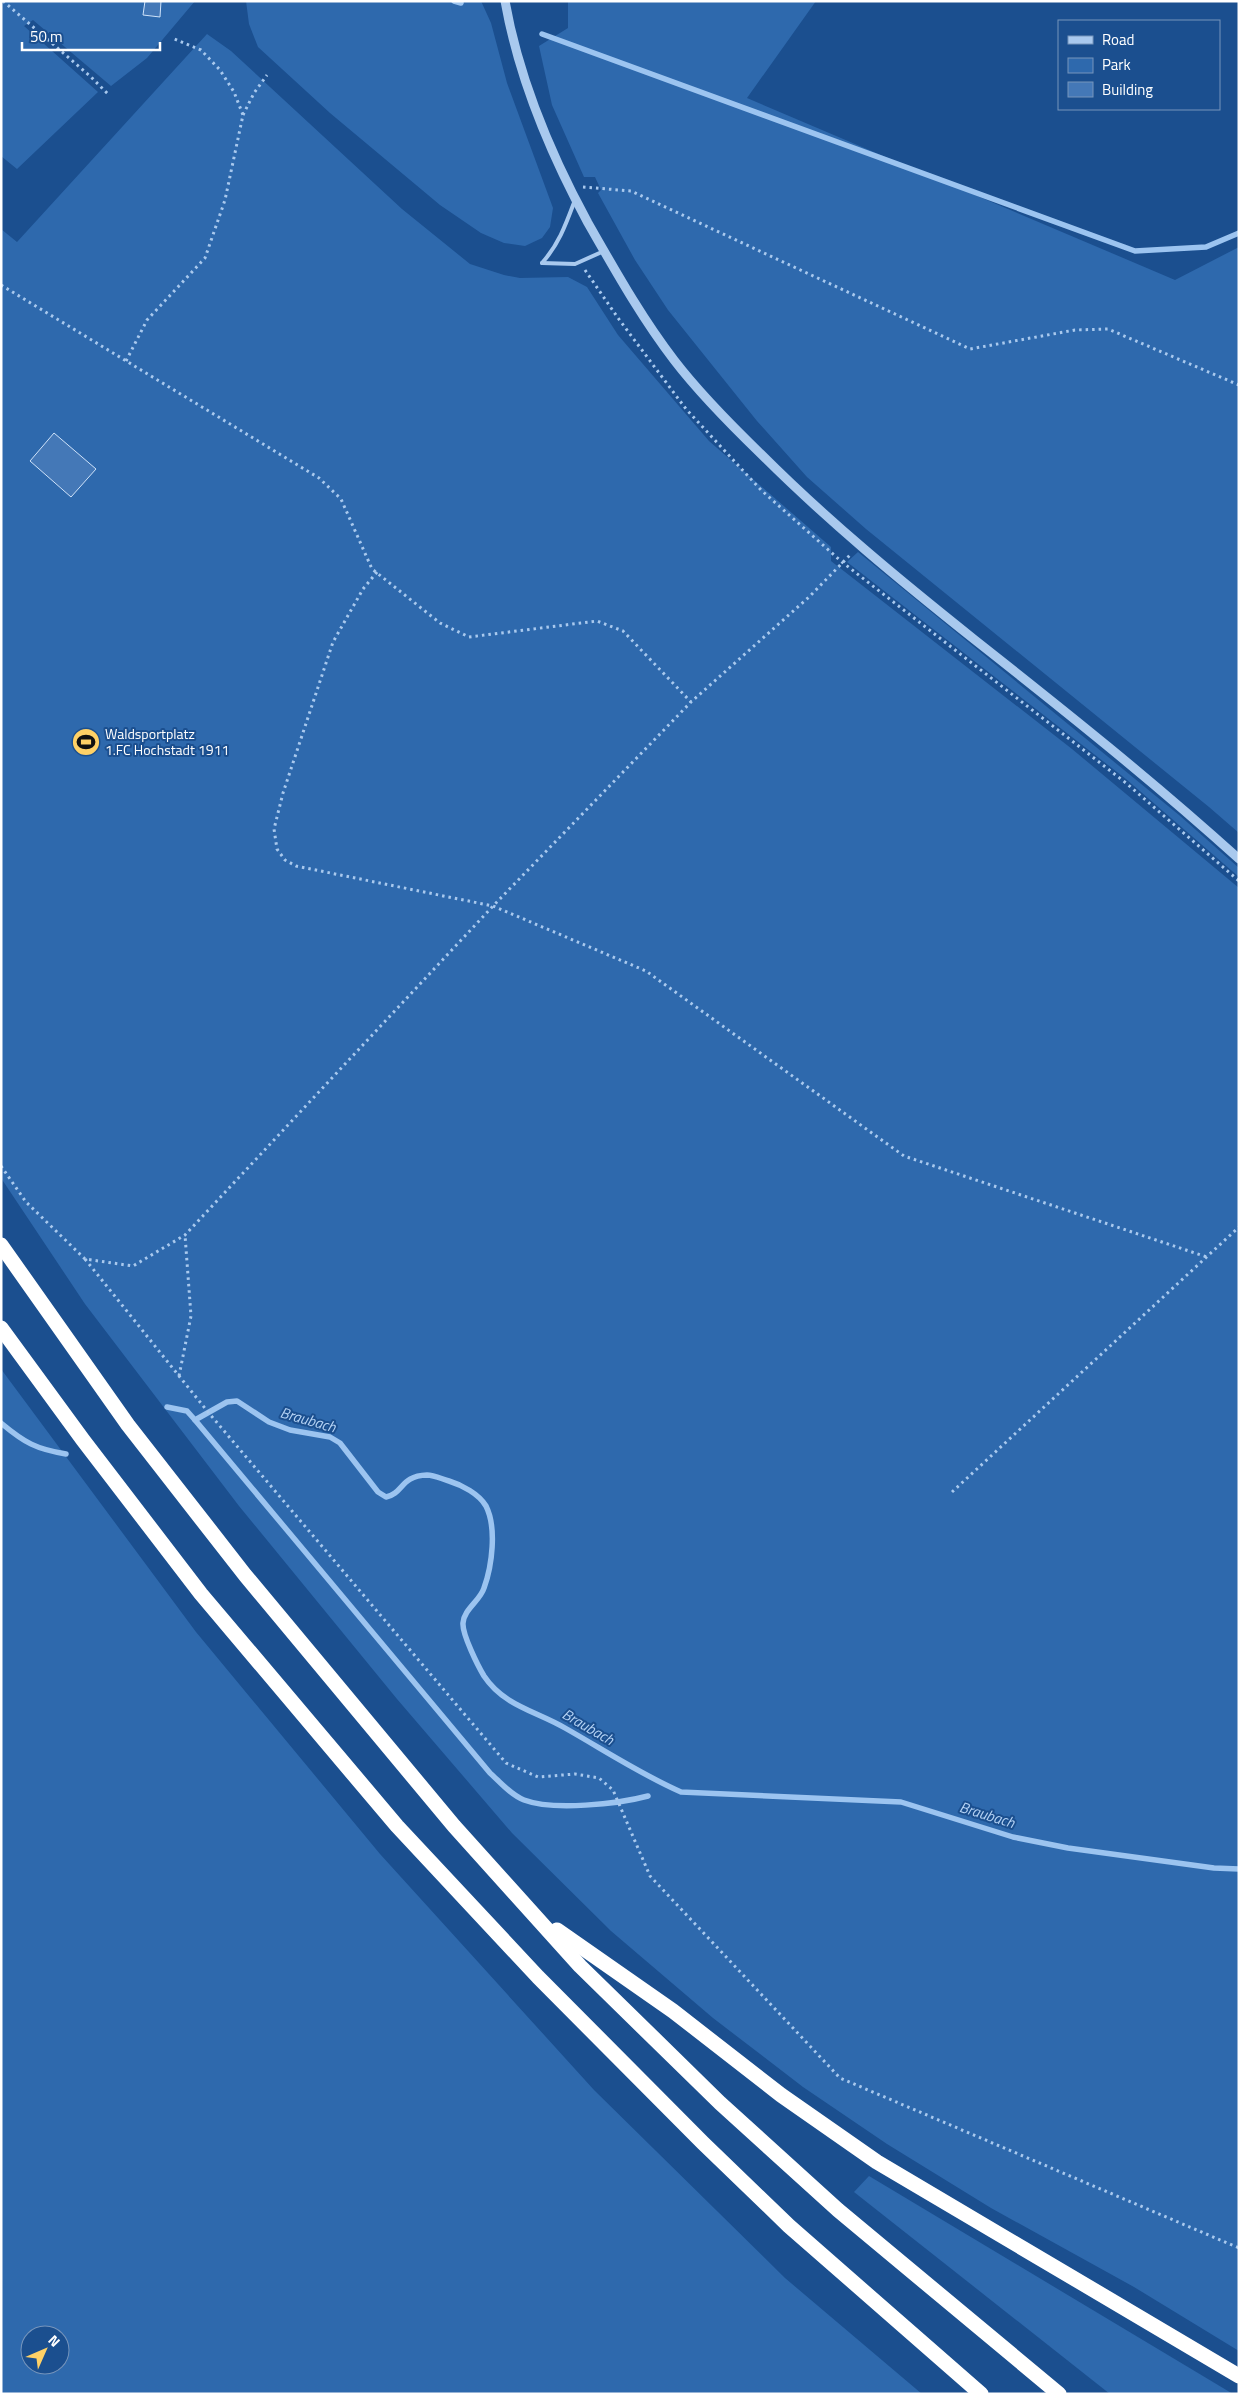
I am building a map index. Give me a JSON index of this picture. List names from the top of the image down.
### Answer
{
  "water": ["Braubach"],
  "places": {
    "sports": ["Waldsportplatz 1.FC Hochstadt 1911"]
  },
  "legend": ["Road", "Park", "Building"],
  "scale_bar": "50 m",
  "north": "top right"
}
